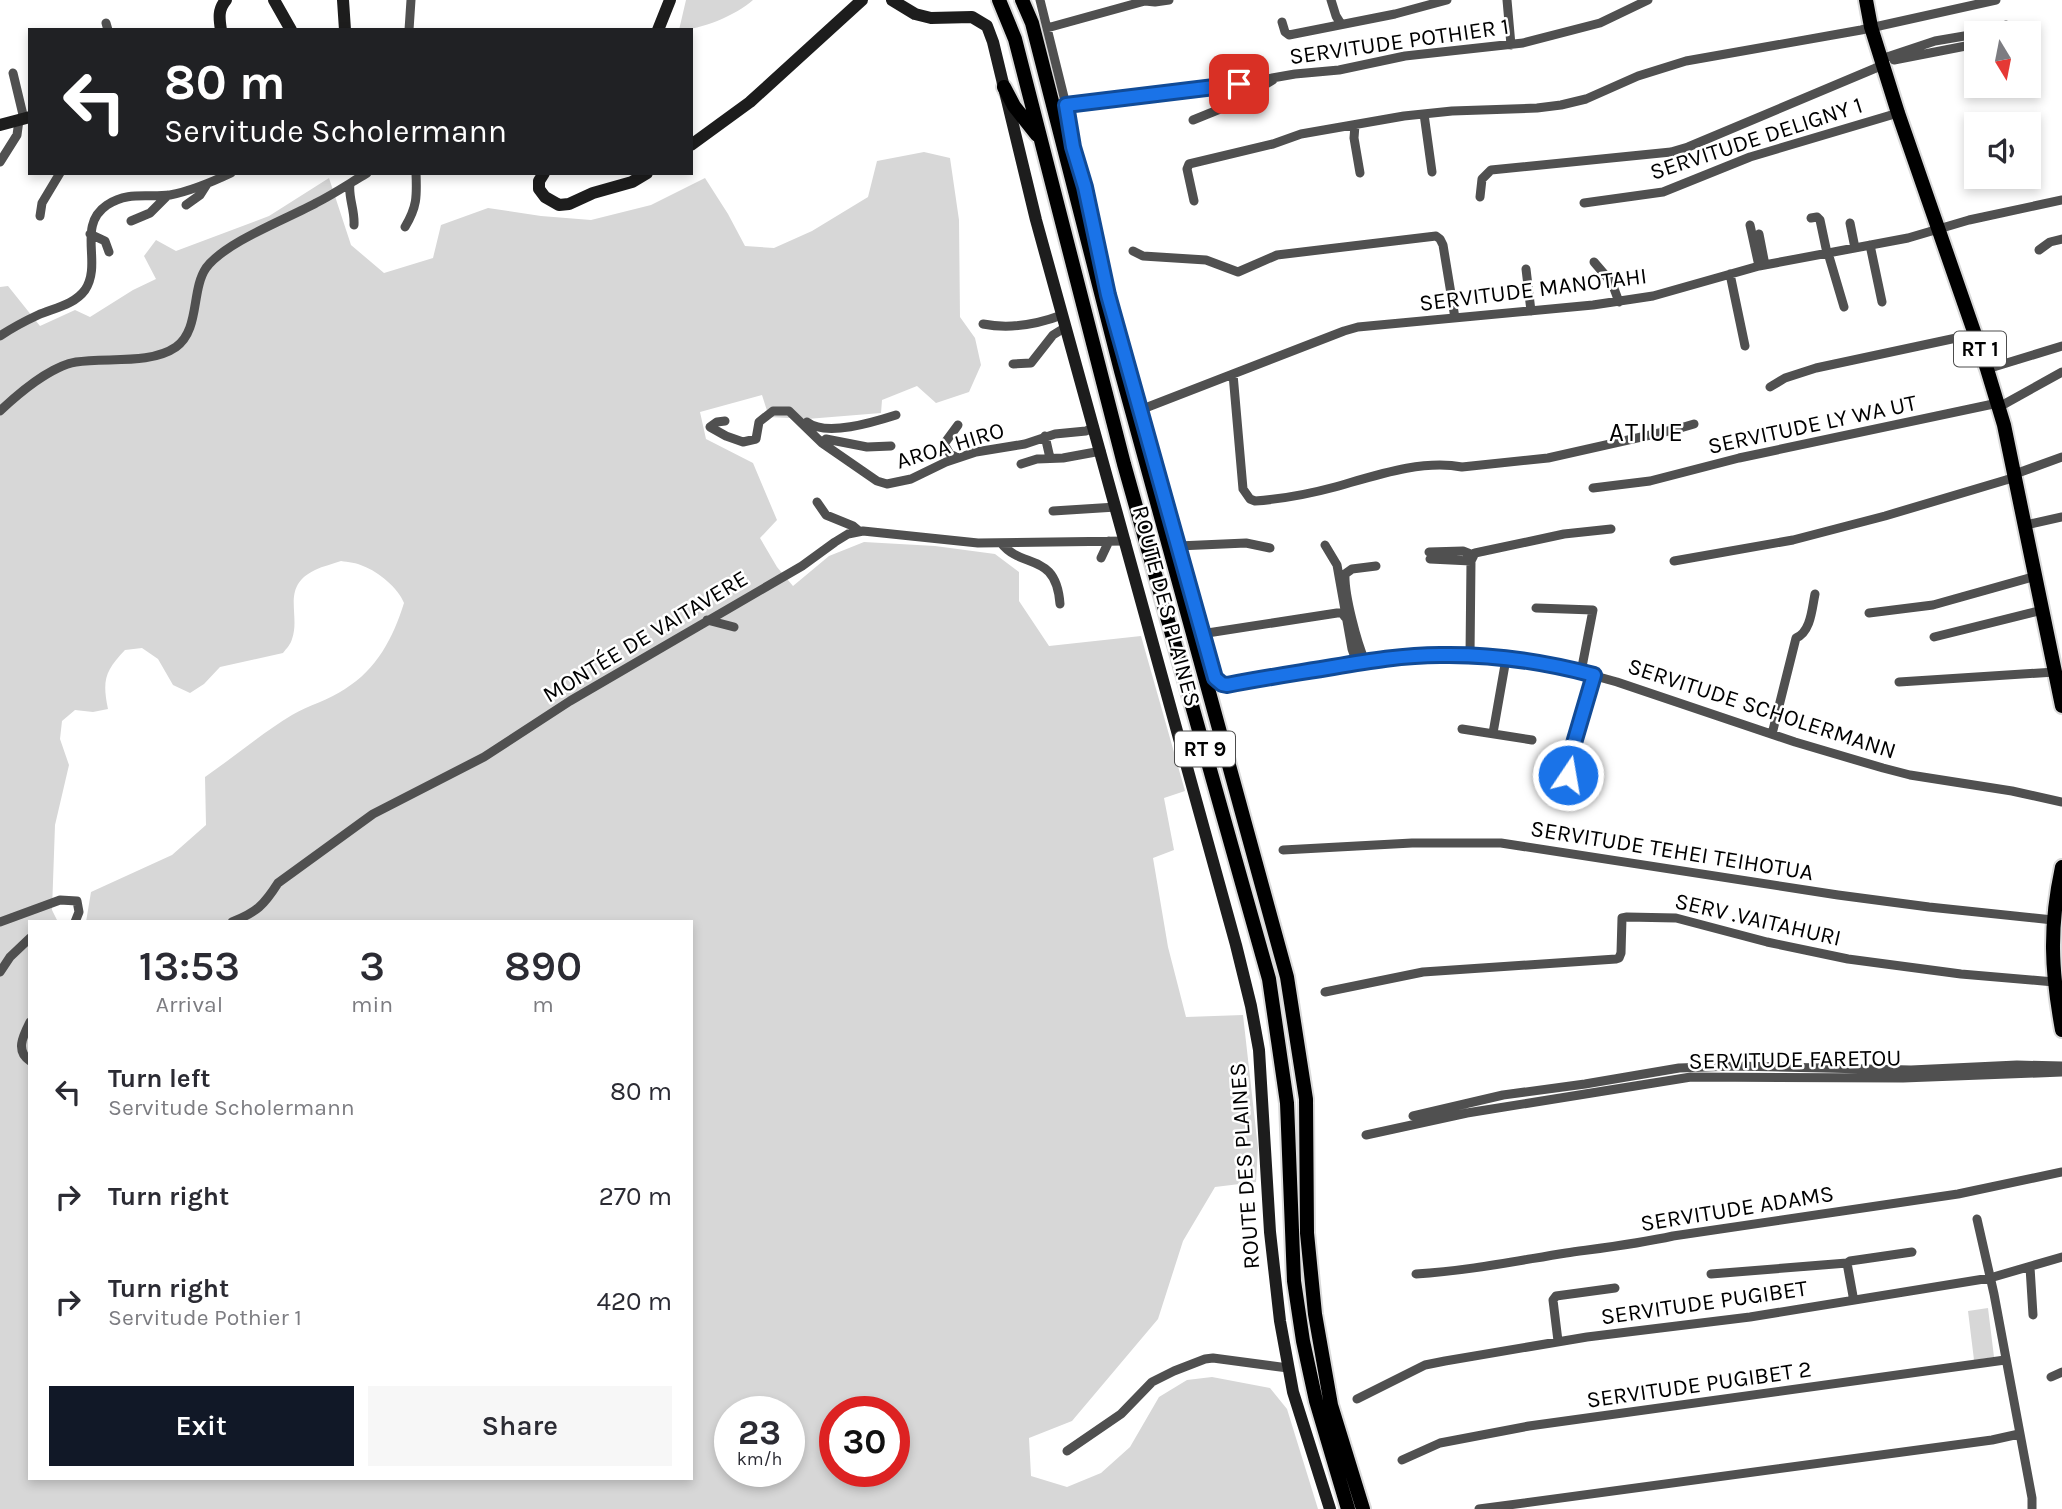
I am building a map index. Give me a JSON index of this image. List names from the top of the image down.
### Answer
{
  "streets": {
    "main road": ["RT 1", "ROUTE DES PLAINES", "RT 9"],
    "street": [
      "SERVITUDE POTHIER 1",
      "SERVITUDE DELIGNY 1",
      "SERVITUDE MANOTAHI",
      "SERVITUDE LY WA UT",
      "AROA HIRO",
      "MONTÉE DE VAITAVERE",
      "SERVITUDE SCHOLERMANN",
      "SERVITUDE TEHEI TEIHOTUA",
      "SERV .VAITAHURI",
      "SERVITUDE FARETOU",
      "SERVITUDE ADAMS",
      "SERVITUDE PUGIBET",
      "SERVITUDE PUGIBET 2"
    ]
  },
  "crossings": [
    ["SERVITUDE DELIGNY 1", "RT 1"],
    ["SERVITUDE MANOTAHI", "RT 1"],
    ["RT 1", "SERVITUDE LY WA UT"],
    ["AROA HIRO", "ROUTE DES PLAINES"]
  ],
  "districts": ["ATIUE"],
  "north": "bottom",
  "page": {
    "turn": ["80 m", "Servitude Scholermann"],
    "eta": [
      "13:53",
      "Arrival",
      "3",
      "min",
      "890",
      "m"
    ],
    "list": [
      {
        "name": "Turn left",
        "note": "Servitude Scholermann",
        "value": "80 m"
      },
      {
        "name": "Turn right",
        "value": "270 m"
      },
      {
        "name": "Turn right",
        "note": "Servitude Pothier 1",
        "value": "420 m"
      }
    ],
    "buttons": ["Exit", "Share"],
    "speed": "23 km/h",
    "limit": "30"
  }
}
